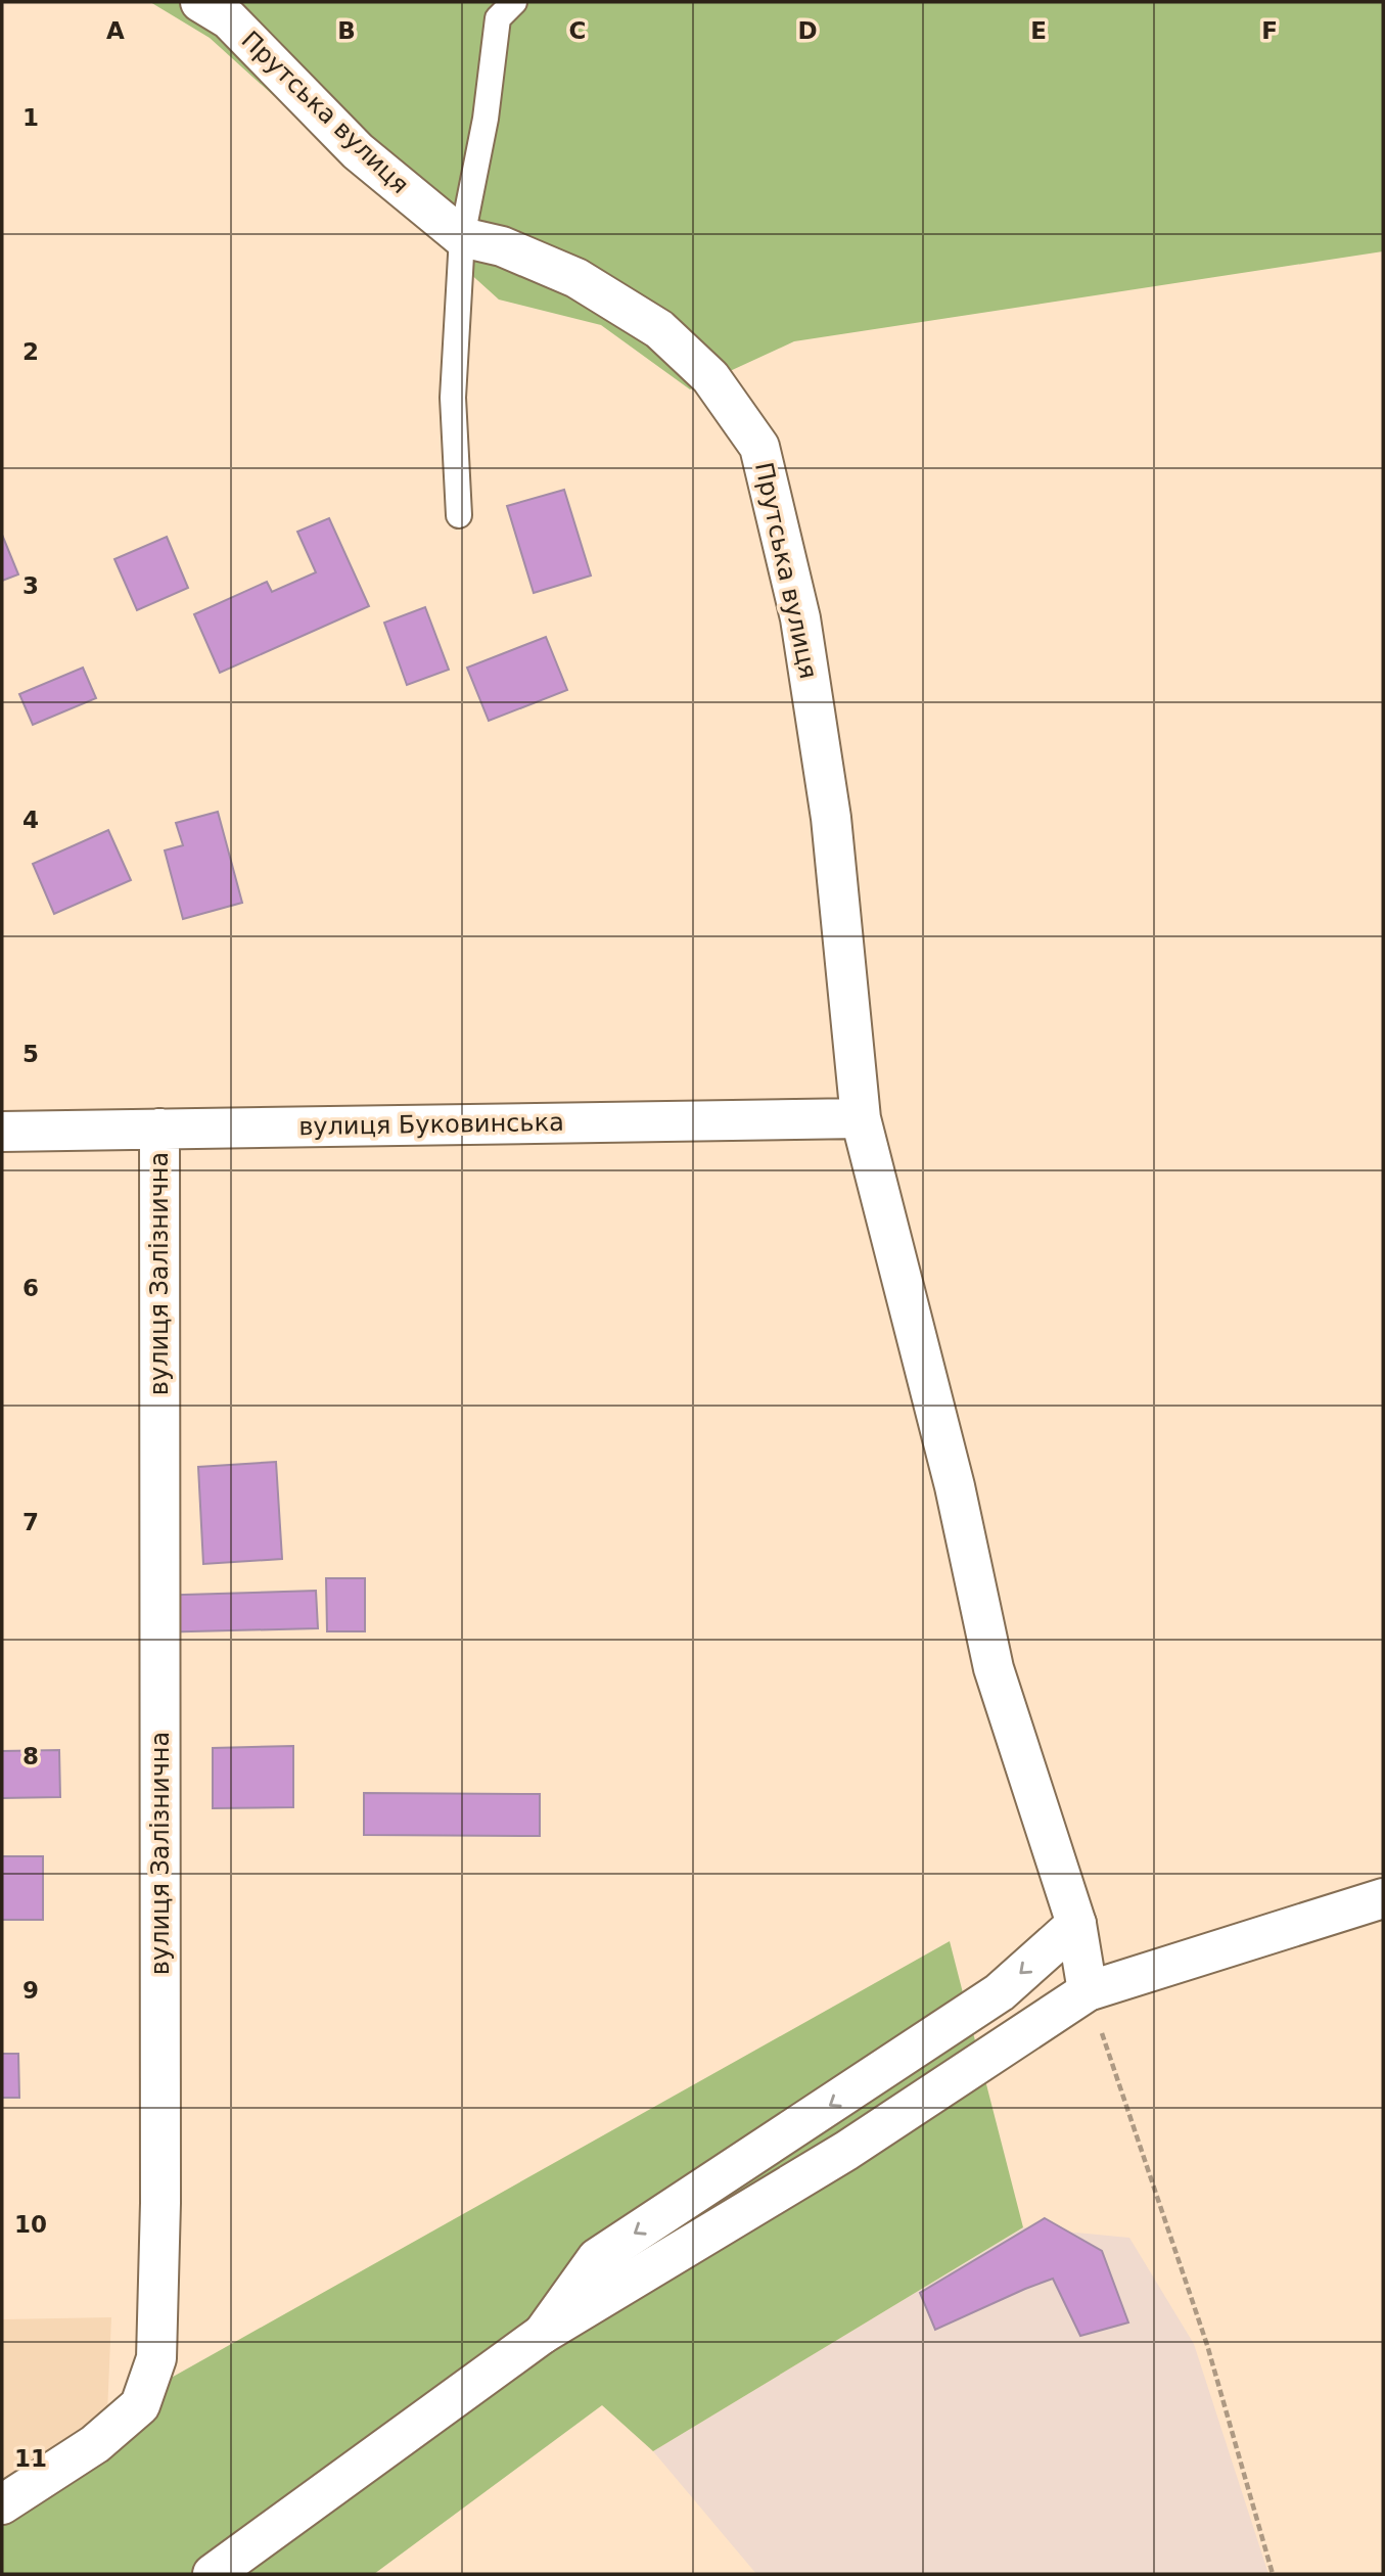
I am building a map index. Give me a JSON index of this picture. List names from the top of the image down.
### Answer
{
  "streets": {
    "main road": ["Прутська вулиця", "вулиця Буковинська", "вулиця Залізнична"]
  },
  "crossings": [
    ["Прутська вулиця", "вулиця Буковинська"],
    ["вулиця Буковинська", "вулиця Залізнична"]
  ],
  "grid": {
    "columns": [
      "A",
      "B",
      "C",
      "D",
      "E",
      "F"
    ],
    "rows": [
      "1",
      "2",
      "3",
      "4",
      "5",
      "6",
      "7",
      "8",
      "9",
      "10",
      "11"
    ]
  }
}
